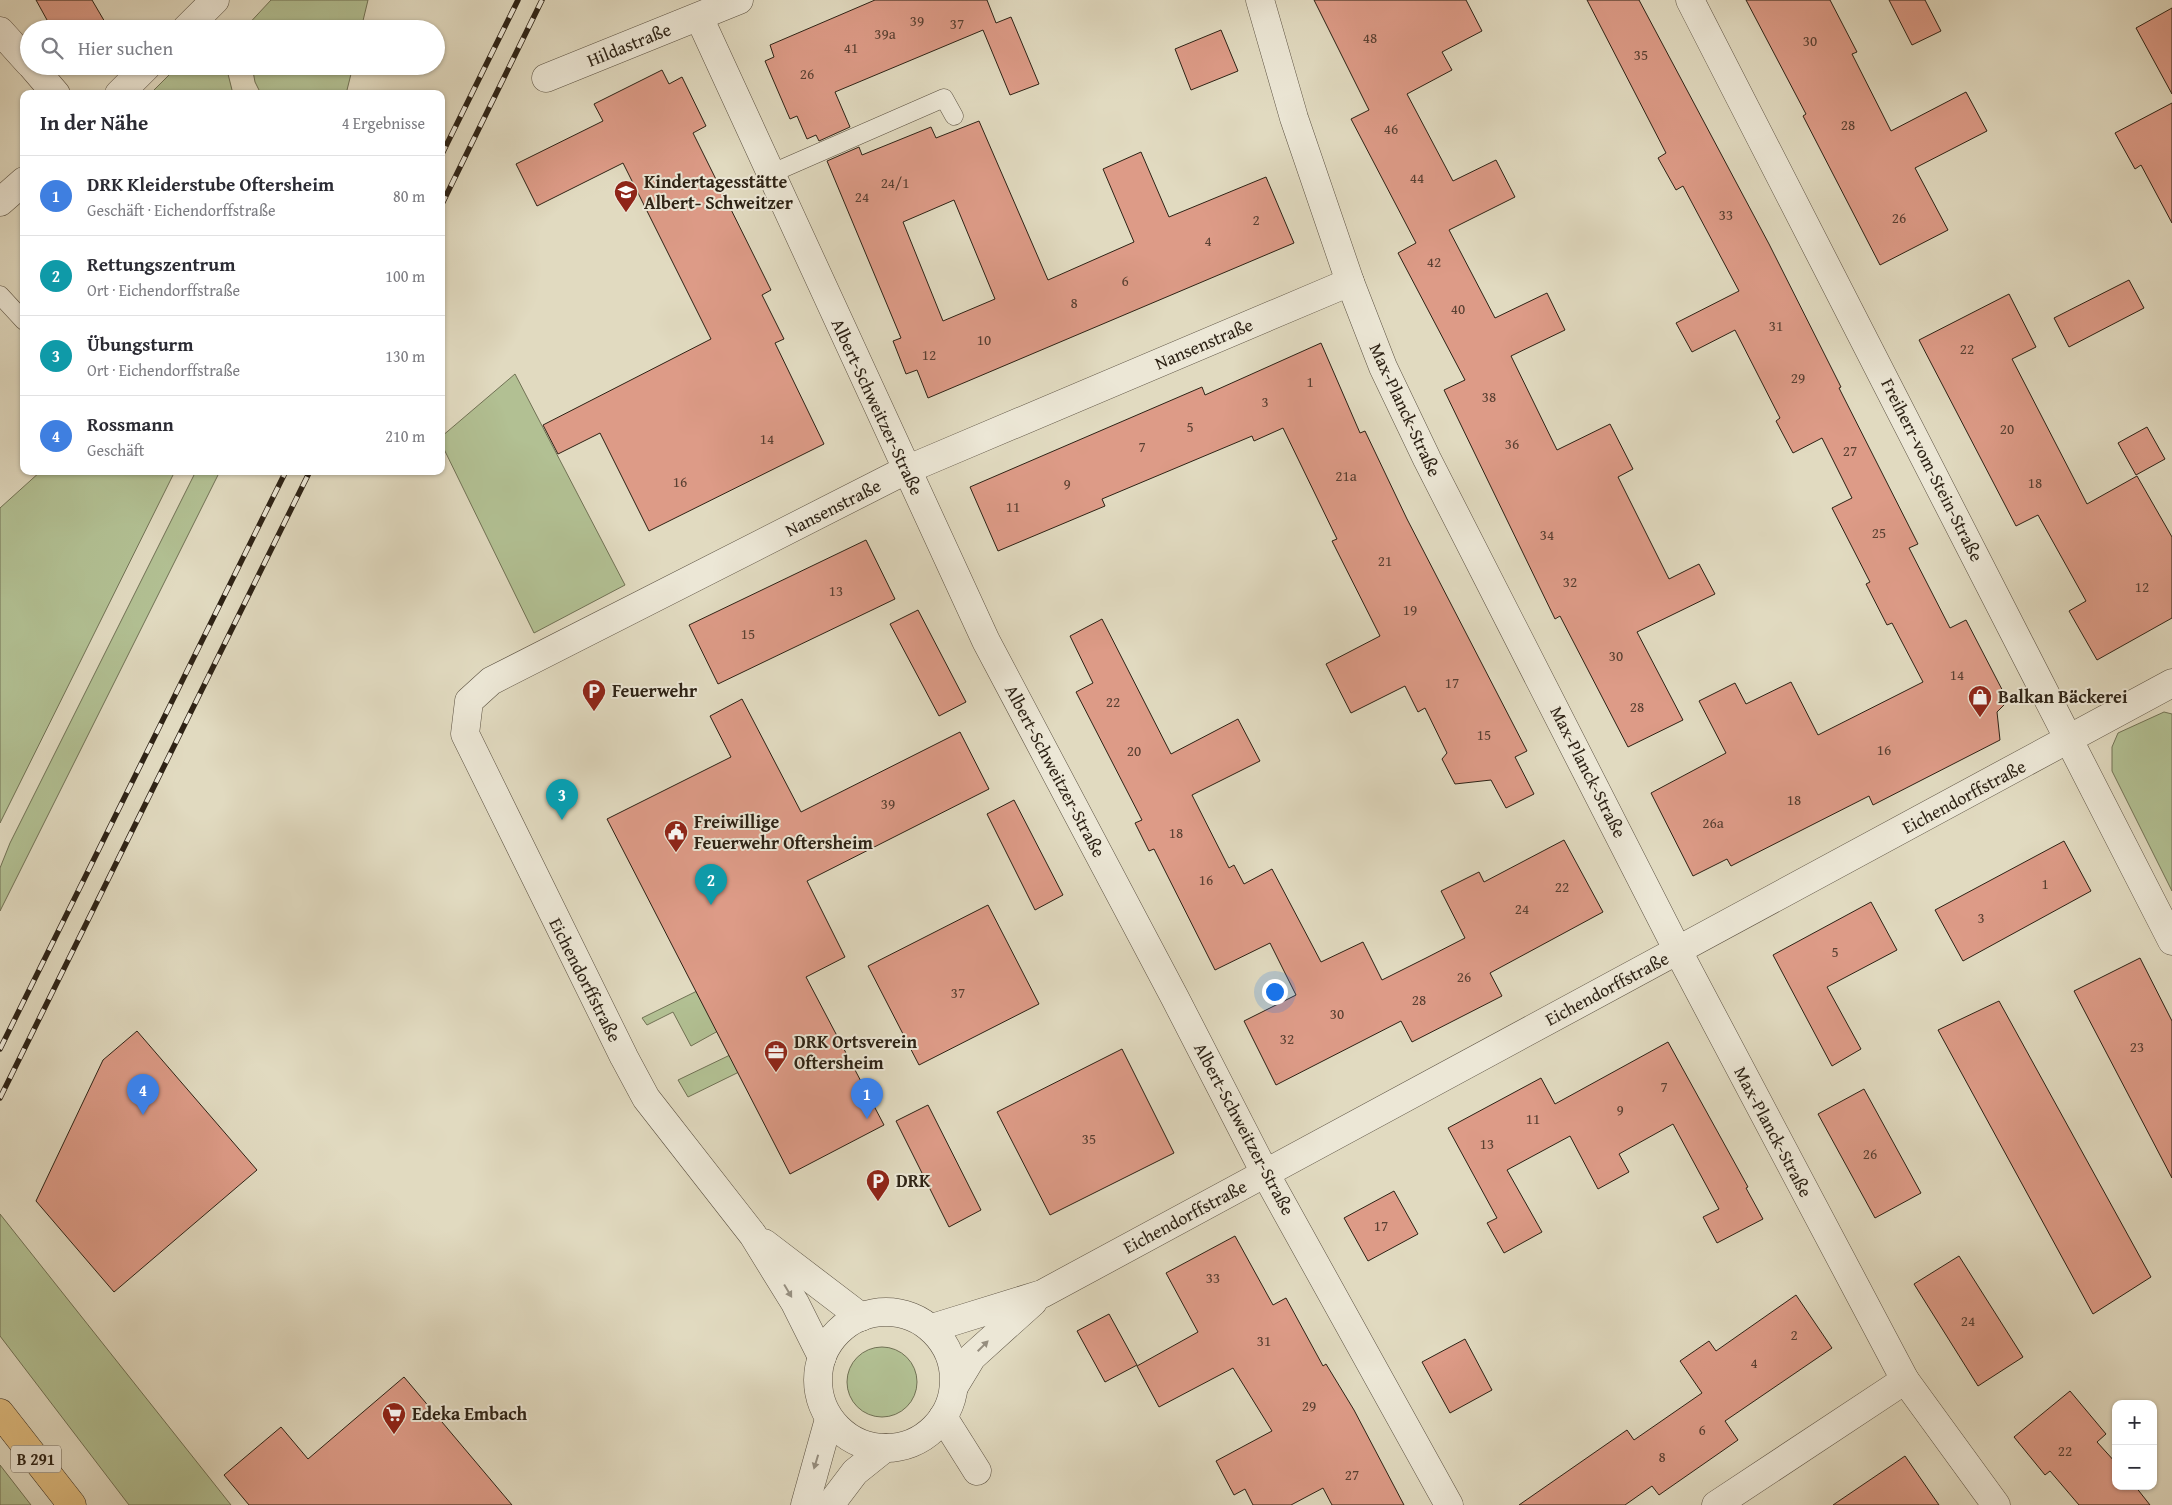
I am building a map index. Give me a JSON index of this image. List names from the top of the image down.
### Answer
{
  "streets": {
    "main road": ["B 291"],
    "street": [
      "Hildastraße",
      "Nansenstraße",
      "Albert-Schweitzer-Straße",
      "Max-Planck-Straße",
      "Freiherr-vom-Stein-Straße",
      "Eichendorffstraße"
    ]
  },
  "crossings": [
    ["Hildastraße", "Albert-Schweitzer-Straße"],
    ["Nansenstraße", "Albert-Schweitzer-Straße"],
    ["Nansenstraße", "Max-Planck-Straße"],
    ["Nansenstraße", "Eichendorffstraße"],
    ["Albert-Schweitzer-Straße", "Eichendorffstraße"],
    ["Max-Planck-Straße", "Eichendorffstraße"],
    ["Freiherr-vom-Stein-Straße", "Eichendorffstraße"]
  ],
  "places": {
    "school or university": ["Kindertagesstätte Albert- Schweitzer"],
    "parking": ["Feuerwehr", "DRK"],
    "shop": ["Balkan Bäckerei"],
    "public building": ["Freiwillige Feuerwehr Oftersheim"],
    "office": ["DRK Ortsverein Oftersheim"],
    "supermarket": ["Edeka Embach"]
  },
  "house_numbers": [
    "39",
    "37",
    "39a",
    "48",
    "30",
    "41",
    "35",
    "26",
    "28",
    "46",
    "44",
    "24/1",
    "24",
    "33",
    "26",
    "2",
    "4",
    "42",
    "6",
    "8",
    "40",
    "31",
    "10",
    "22",
    "12",
    "29",
    "1",
    "38",
    "3",
    "5",
    "20",
    "14",
    "36",
    "7",
    "27",
    "21a",
    "16",
    "18",
    "9",
    "11",
    "25",
    "34",
    "21",
    "32",
    "12",
    "13",
    "19",
    "15",
    "30",
    "14",
    "17",
    "22",
    "28",
    "15",
    "16",
    "20",
    "18",
    "39",
    "26a",
    "18",
    "16",
    "1",
    "22",
    "24",
    "3",
    "5",
    "26",
    "37",
    "28",
    "30",
    "32",
    "23",
    "7",
    "9",
    "11",
    "35",
    "13",
    "26",
    "17",
    "33",
    "24",
    "2",
    "31",
    "4",
    "29",
    "6",
    "22",
    "8",
    "27"
  ],
  "page": {
    "search": "Hier suchen",
    "heading": ["In der Nähe", "4 Ergebnisse"],
    "list": [
      {
        "mark": "1",
        "name": "DRK Kleiderstube Oftersheim",
        "note": "Geschäft · Eichendorffstraße",
        "value": "80 m"
      },
      {
        "mark": "2",
        "name": "Rettungszentrum",
        "note": "Ort · Eichendorffstraße",
        "value": "100 m"
      },
      {
        "mark": "3",
        "name": "Übungsturm",
        "note": "Ort · Eichendorffstraße",
        "value": "130 m"
      },
      {
        "mark": "4",
        "name": "Rossmann",
        "note": "Geschäft",
        "value": "210 m"
      }
    ],
    "pins": [
      "3",
      "2",
      "4",
      "1"
    ],
    "map_buttons": ["+", "−"]
  }
}
